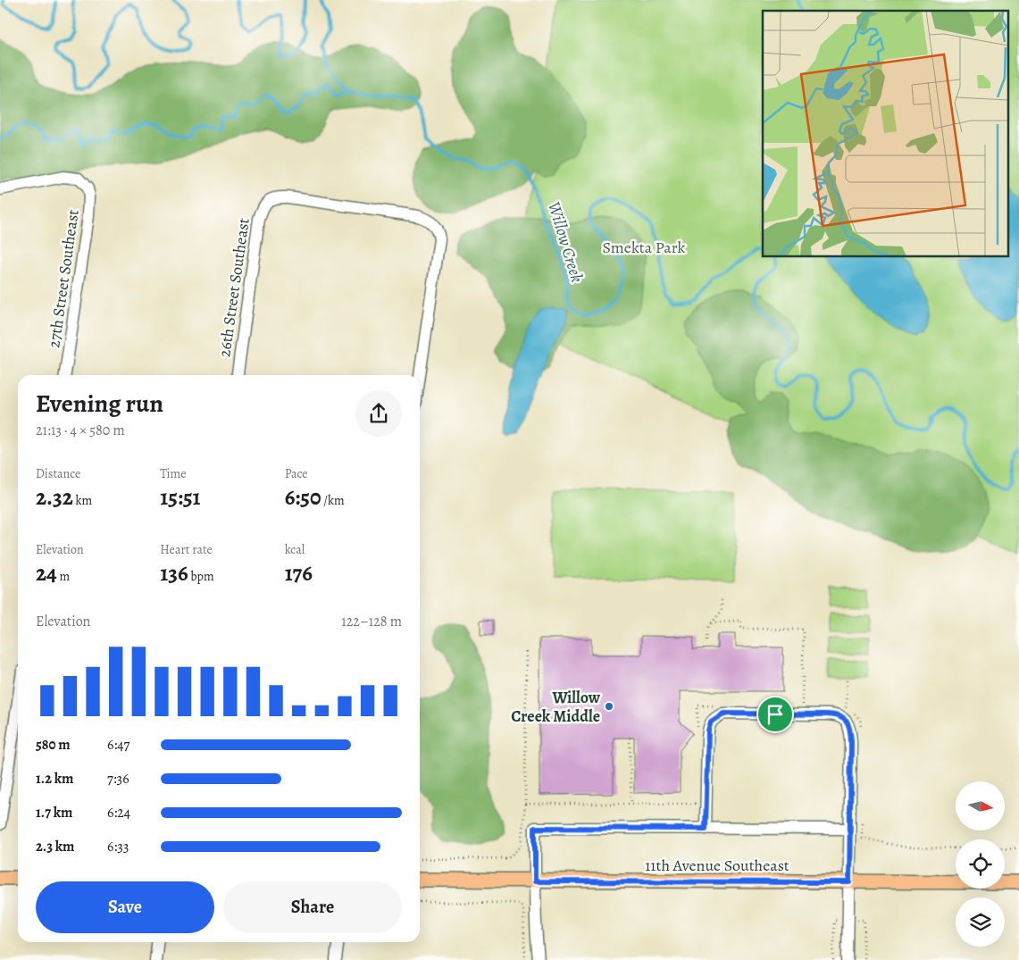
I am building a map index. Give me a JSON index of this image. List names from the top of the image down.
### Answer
{
  "streets": {
    "main road": ["11th Avenue Southeast"],
    "street": ["27th Street Southeast", "26th Street Southeast"]
  },
  "water": ["Willow Creek"],
  "parks": ["Smekta Park"],
  "places": ["Willow Creek Middle"],
  "north": "right",
  "page": {
    "heading": ["Evening run", "21:13 · 4 × 580 m"],
    "stats": [
      ["Distance", "2.32 km"],
      ["Time", "15:51"],
      ["Pace", "6:50 /km"],
      ["Elevation", "24 m"],
      ["Heart rate", "136 bpm"],
      ["kcal", "176"]
    ],
    "chart": ["Elevation", "122–128 m"],
    "list": [
      {
        "name": "580 m",
        "note": "6:47"
      },
      {
        "name": "1.2 km",
        "note": "7:36"
      },
      {
        "name": "1.7 km",
        "note": "6:24"
      },
      {
        "name": "2.3 km",
        "note": "6:33"
      }
    ],
    "buttons": ["Save", "Share"]
  }
}
